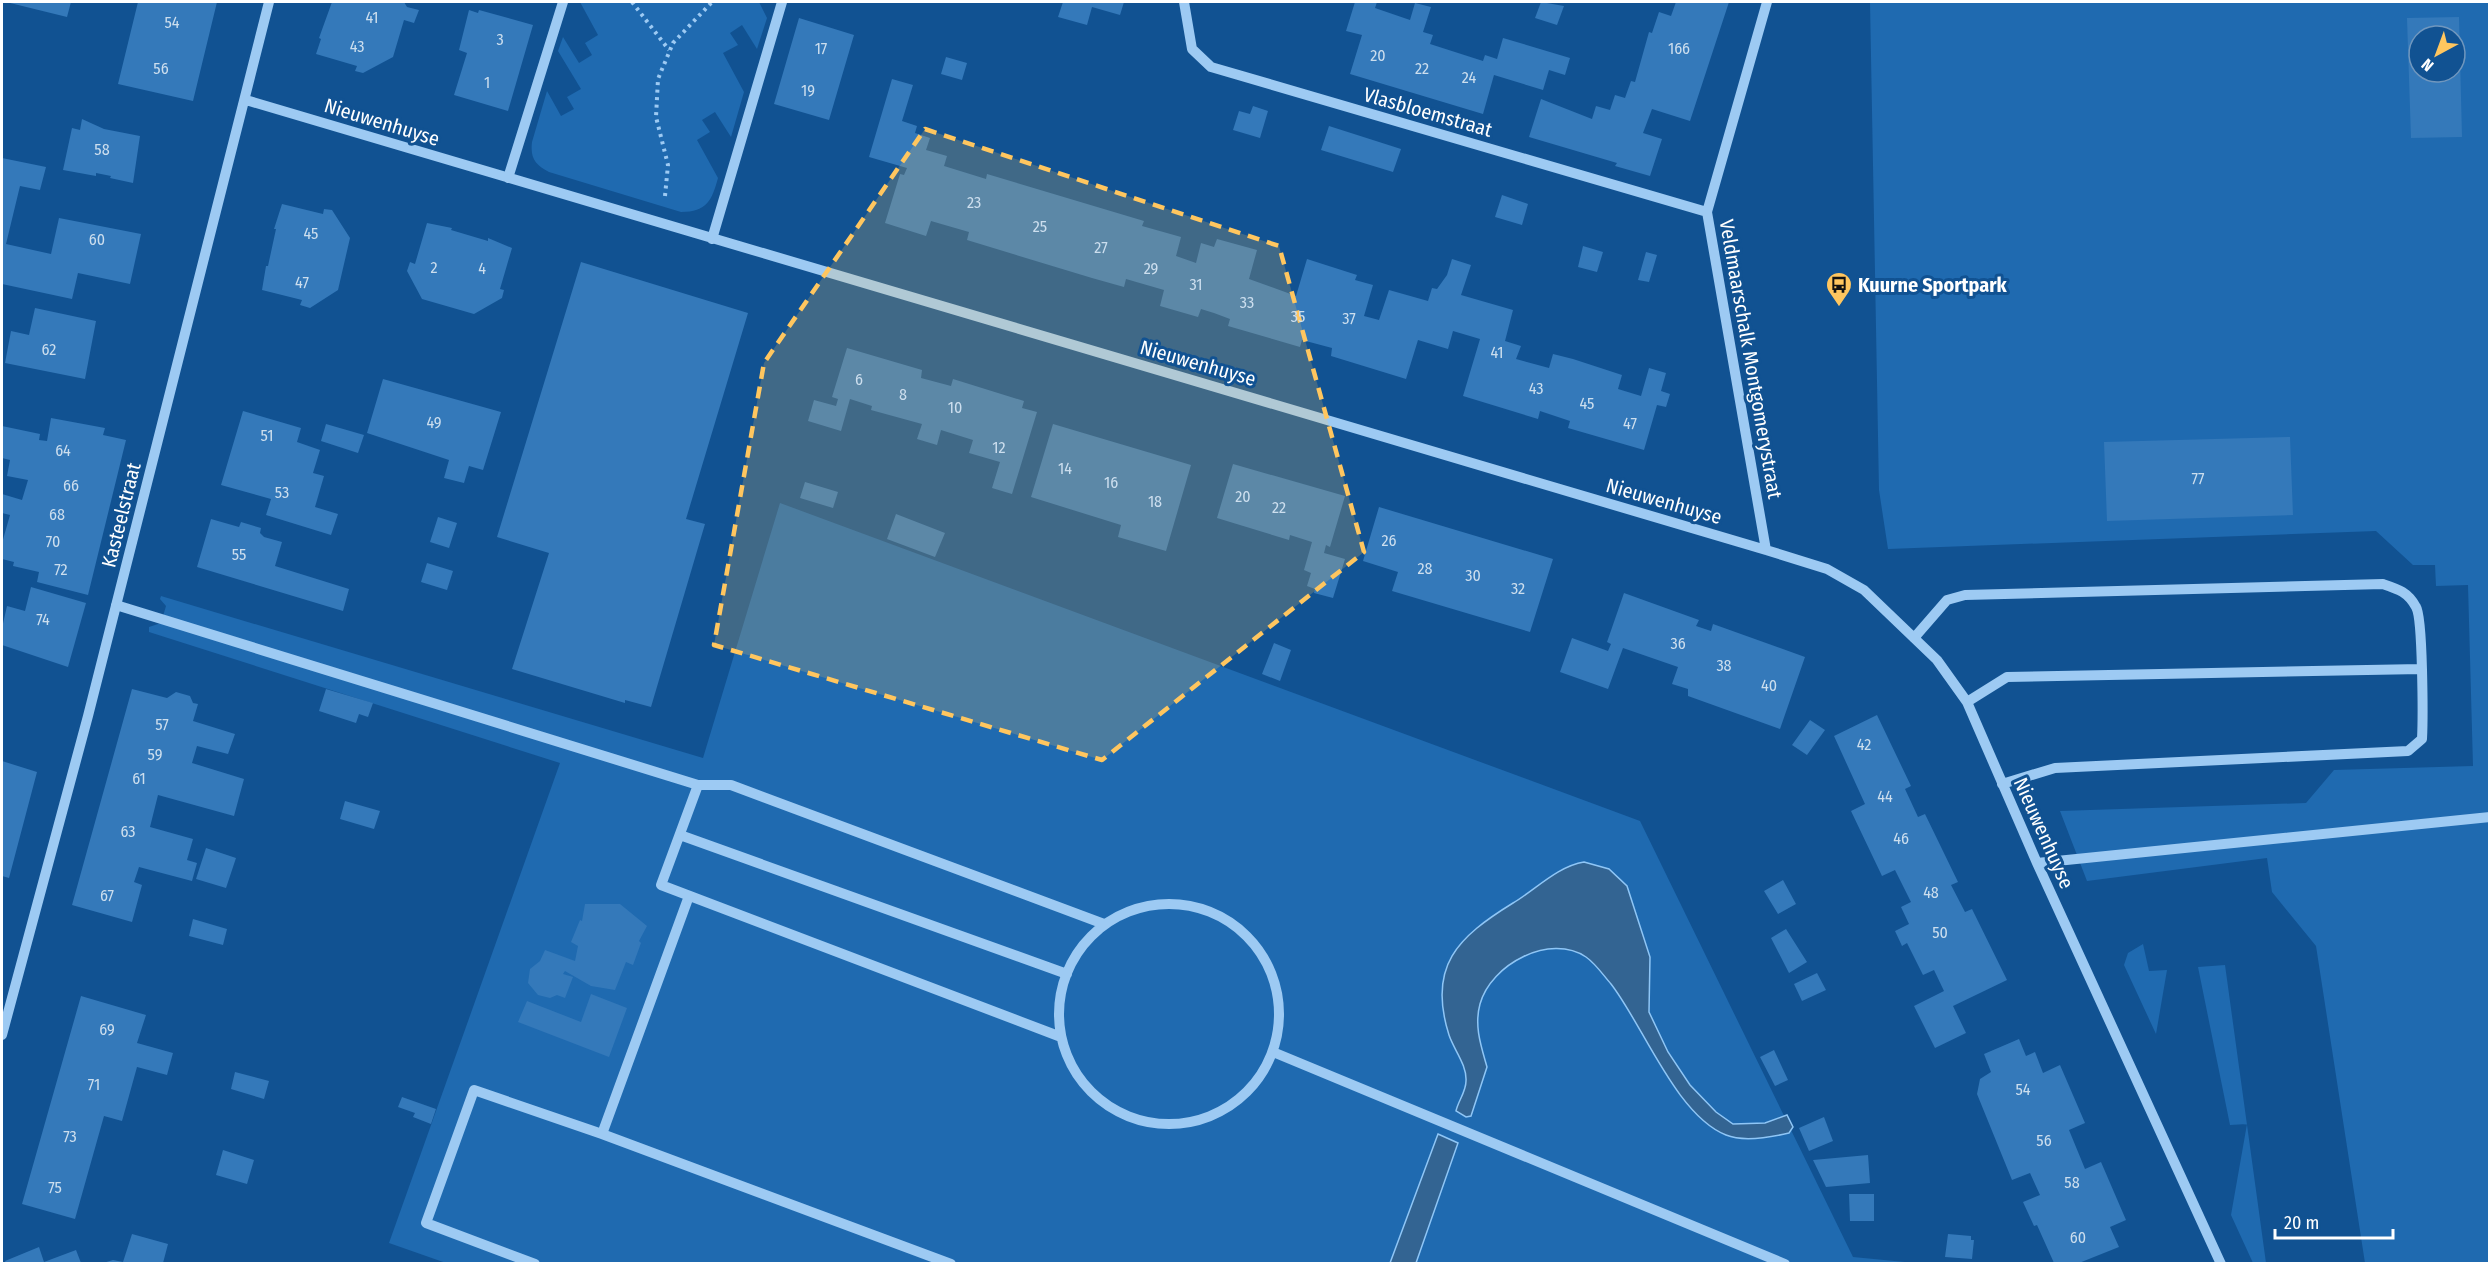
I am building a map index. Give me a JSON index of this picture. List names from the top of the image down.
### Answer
{
  "streets": {
    "street": [
      "Vlasbloemstraat",
      "Nieuwenhuyse",
      "Veldmaarschalk Montgomerystraat",
      "Kasteelstraat"
    ]
  },
  "crossings": [
    ["Vlasbloemstraat", "Veldmaarschalk Montgomerystraat"],
    ["Nieuwenhuyse", "Veldmaarschalk Montgomerystraat"],
    ["Nieuwenhuyse", "Kasteelstraat"]
  ],
  "places": {
    "bus stop": ["Kuurne Sportpark"]
  },
  "house_numbers": [
    "41",
    "54",
    "3",
    "43",
    "17",
    "166",
    "20",
    "56",
    "22",
    "24",
    "1",
    "19",
    "58",
    "23",
    "25",
    "45",
    "60",
    "27",
    "2",
    "4",
    "29",
    "47",
    "31",
    "33",
    "35",
    "37",
    "62",
    "41",
    "6",
    "43",
    "8",
    "45",
    "10",
    "49",
    "47",
    "51",
    "12",
    "64",
    "14",
    "77",
    "16",
    "66",
    "53",
    "20",
    "18",
    "22",
    "68",
    "26",
    "70",
    "55",
    "28",
    "72",
    "30",
    "32",
    "74",
    "36",
    "38",
    "40",
    "57",
    "42",
    "59",
    "61",
    "44",
    "63",
    "46",
    "48",
    "67",
    "50",
    "69",
    "71",
    "54",
    "73",
    "56",
    "58",
    "75",
    "60"
  ],
  "scale_bar": "20 m",
  "north": "bottom left"
}
